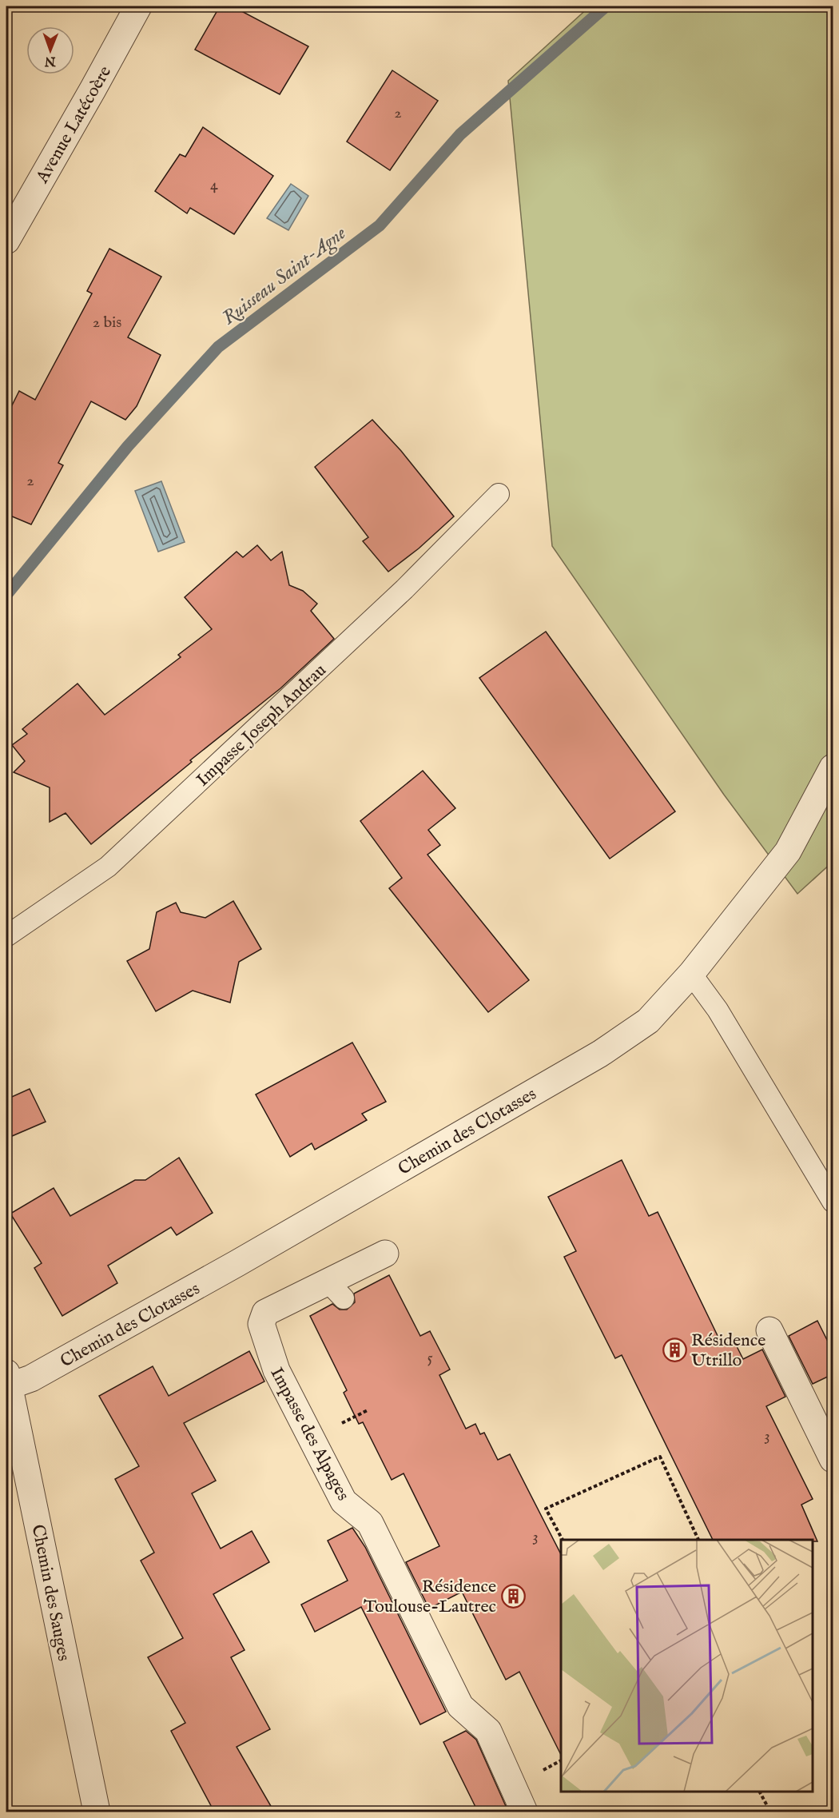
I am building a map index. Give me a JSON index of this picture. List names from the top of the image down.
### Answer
{
  "streets": {
    "street": [
      "Avenue Latécoère",
      "Chemin des Clotasses",
      "Impasse des Alpages",
      "Chemin des Sauges"
    ],
    "lane": ["Impasse Joseph Andrau"]
  },
  "crossings": [
    ["Chemin des Clotasses", "Chemin des Sauges"]
  ],
  "water": ["Ruisseau Saint-Agne"],
  "places": {
    "building": ["Résidence Utrillo", "Résidence Toulouse-Lautrec"]
  },
  "house_numbers": [
    "2",
    "4",
    "2 bis",
    "2",
    "5",
    "3",
    "3"
  ],
  "north": "bottom"
}
